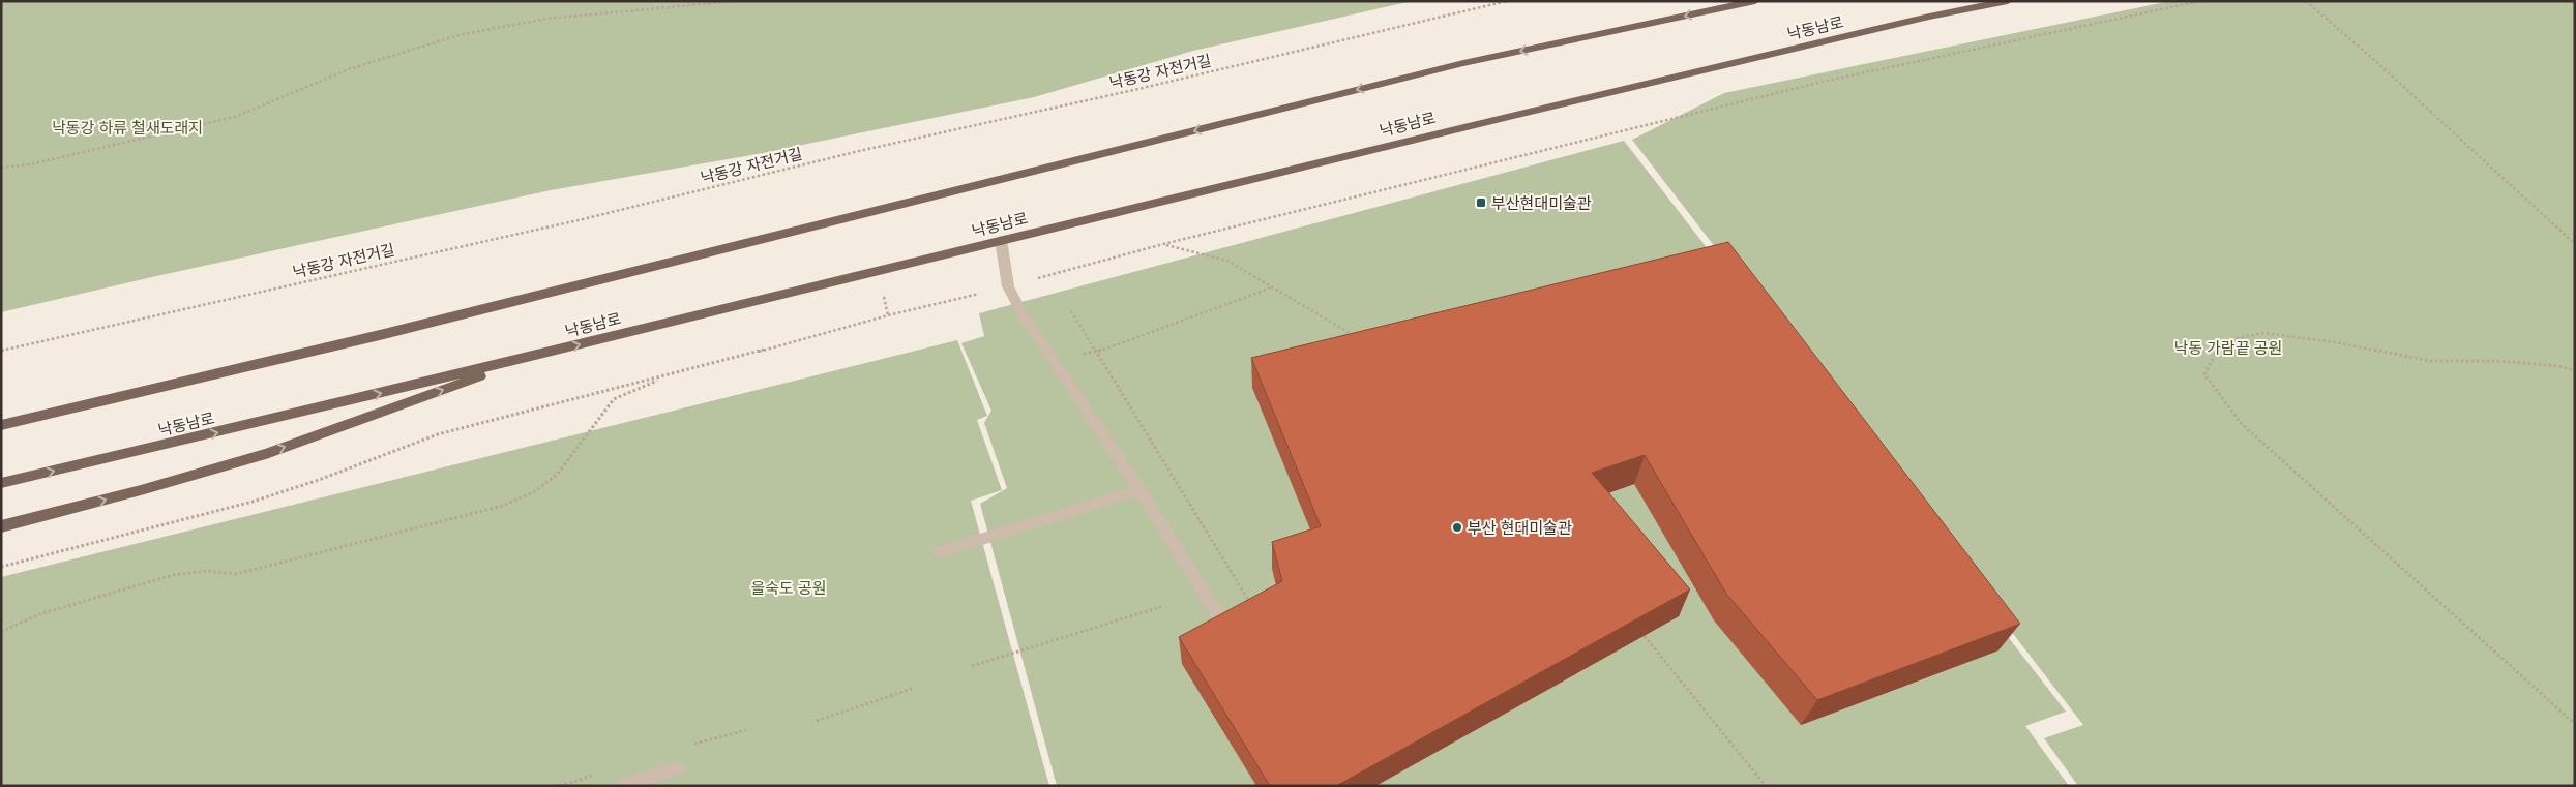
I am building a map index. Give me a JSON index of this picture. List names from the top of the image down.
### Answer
{
  "streets": {
    "main road": ["낙동남로"],
    "path": ["낙동강 자전거길"]
  },
  "parks": ["낙동강 하류 철새도래지", "낙동 가람끝 공원", "을숙도 공원"],
  "places": {
    "transit": ["부산현대미술관"],
    "other": ["부산 현대미술관"]
  }
}
